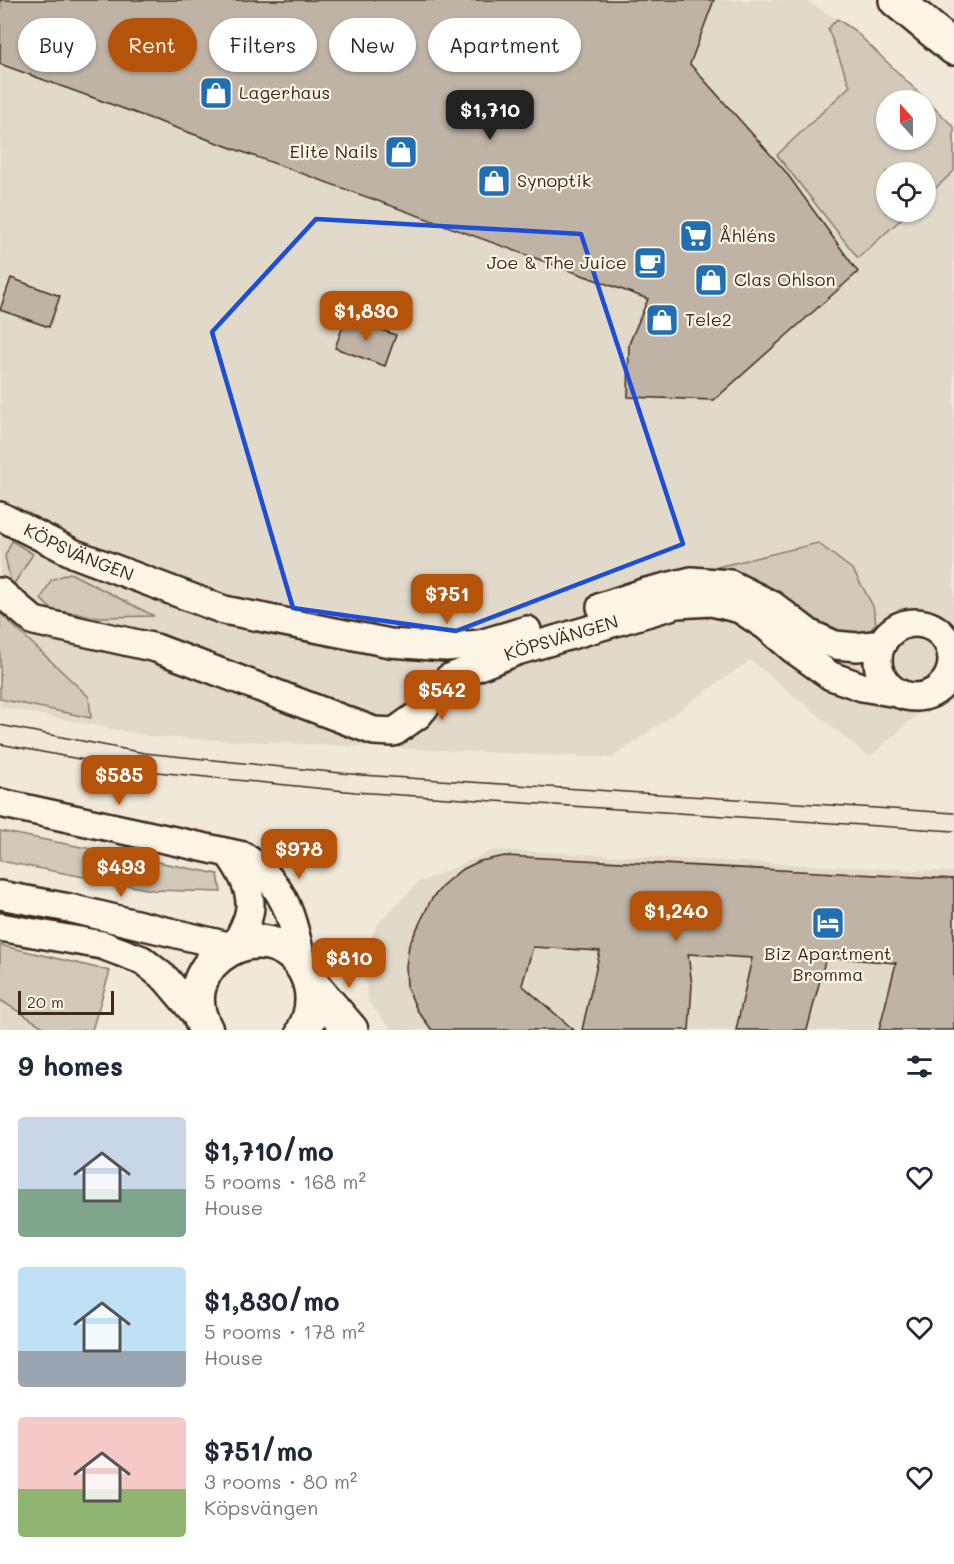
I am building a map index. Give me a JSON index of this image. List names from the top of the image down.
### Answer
{
  "streets": {
    "street": ["KÖPSVÄNGEN"]
  },
  "places": {
    "shop": [
      "Lagerhaus",
      "Elite Nails",
      "Synoptik",
      "Clas Ohlson",
      "Tele2"
    ],
    "supermarket": ["Åhléns"],
    "cafe": ["Joe & The Juice"],
    "hotel": ["Biz Apartment Bromma"]
  },
  "scale_bar": "20 m",
  "north": "top",
  "page": {
    "chip": [
      "Buy",
      "Rent",
      "Filters",
      "New",
      "Apartment"
    ],
    "price": [
      "$1,710",
      "$1,830",
      "$751",
      "$542",
      "$585",
      "$978",
      "$493",
      "$1,240",
      "$810"
    ],
    "scale": "20 m",
    "heading": "9 homes",
    "list": [
      {
        "name": "$1,710/mo",
        "note": "5 rooms · 168 m² · House"
      },
      {
        "name": "$1,830/mo",
        "note": "5 rooms · 178 m² · House"
      },
      {
        "name": "$751/mo",
        "note": "3 rooms · 80 m² · Köpsvängen"
      }
    ]
  }
}
